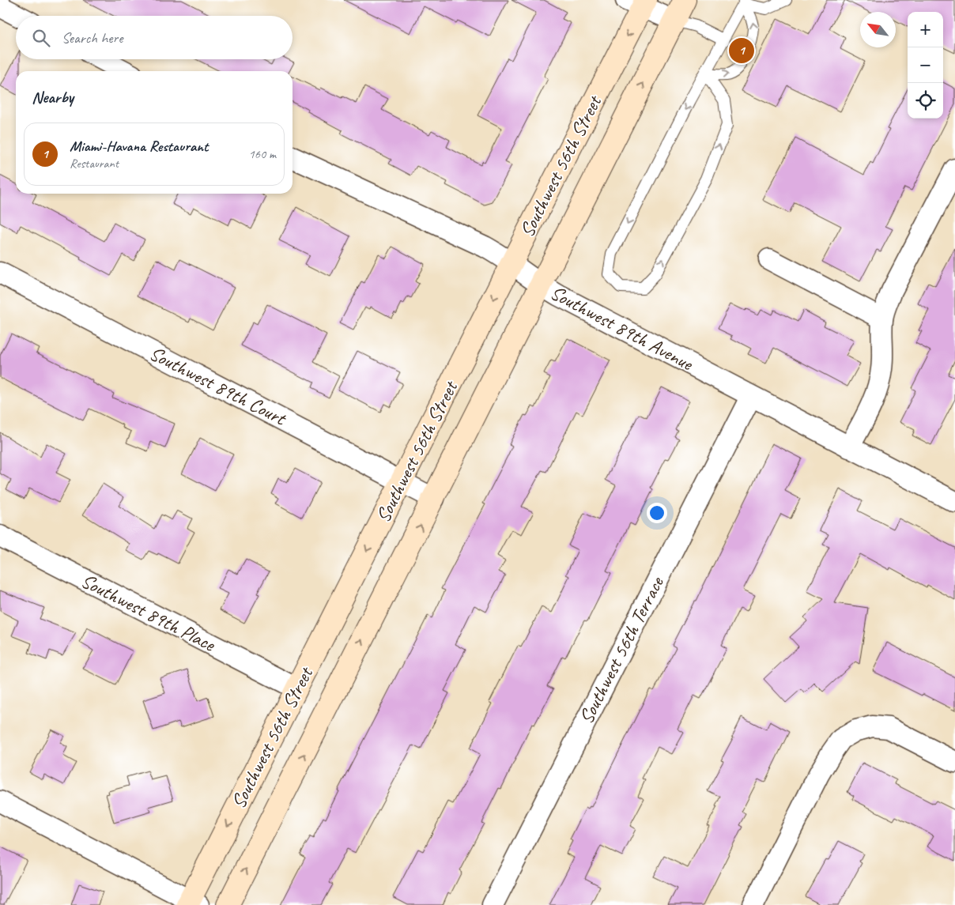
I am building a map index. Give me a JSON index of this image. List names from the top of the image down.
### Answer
{
  "streets": {
    "main road": ["Southwest 56th Street"],
    "street": [
      "Southwest 89th Avenue",
      "Southwest 89th Court",
      "Southwest 89th Place",
      "Southwest 56th Terrace"
    ]
  },
  "crossings": [
    ["Southwest 56th Street", "Southwest 89th Avenue"],
    ["Southwest 56th Street", "Southwest 89th Court"],
    ["Southwest 56th Street", "Southwest 89th Place"],
    ["Southwest 89th Avenue", "Southwest 56th Terrace"]
  ],
  "north": "top left",
  "page": {
    "map_buttons": ["+", "−"],
    "search": "Search here",
    "pins": "1",
    "heading": "Nearby",
    "list": [
      {
        "mark": "1",
        "name": "Miami-Havana Restaurant",
        "note": "Restaurant",
        "value": "160 m"
      }
    ]
  }
}
